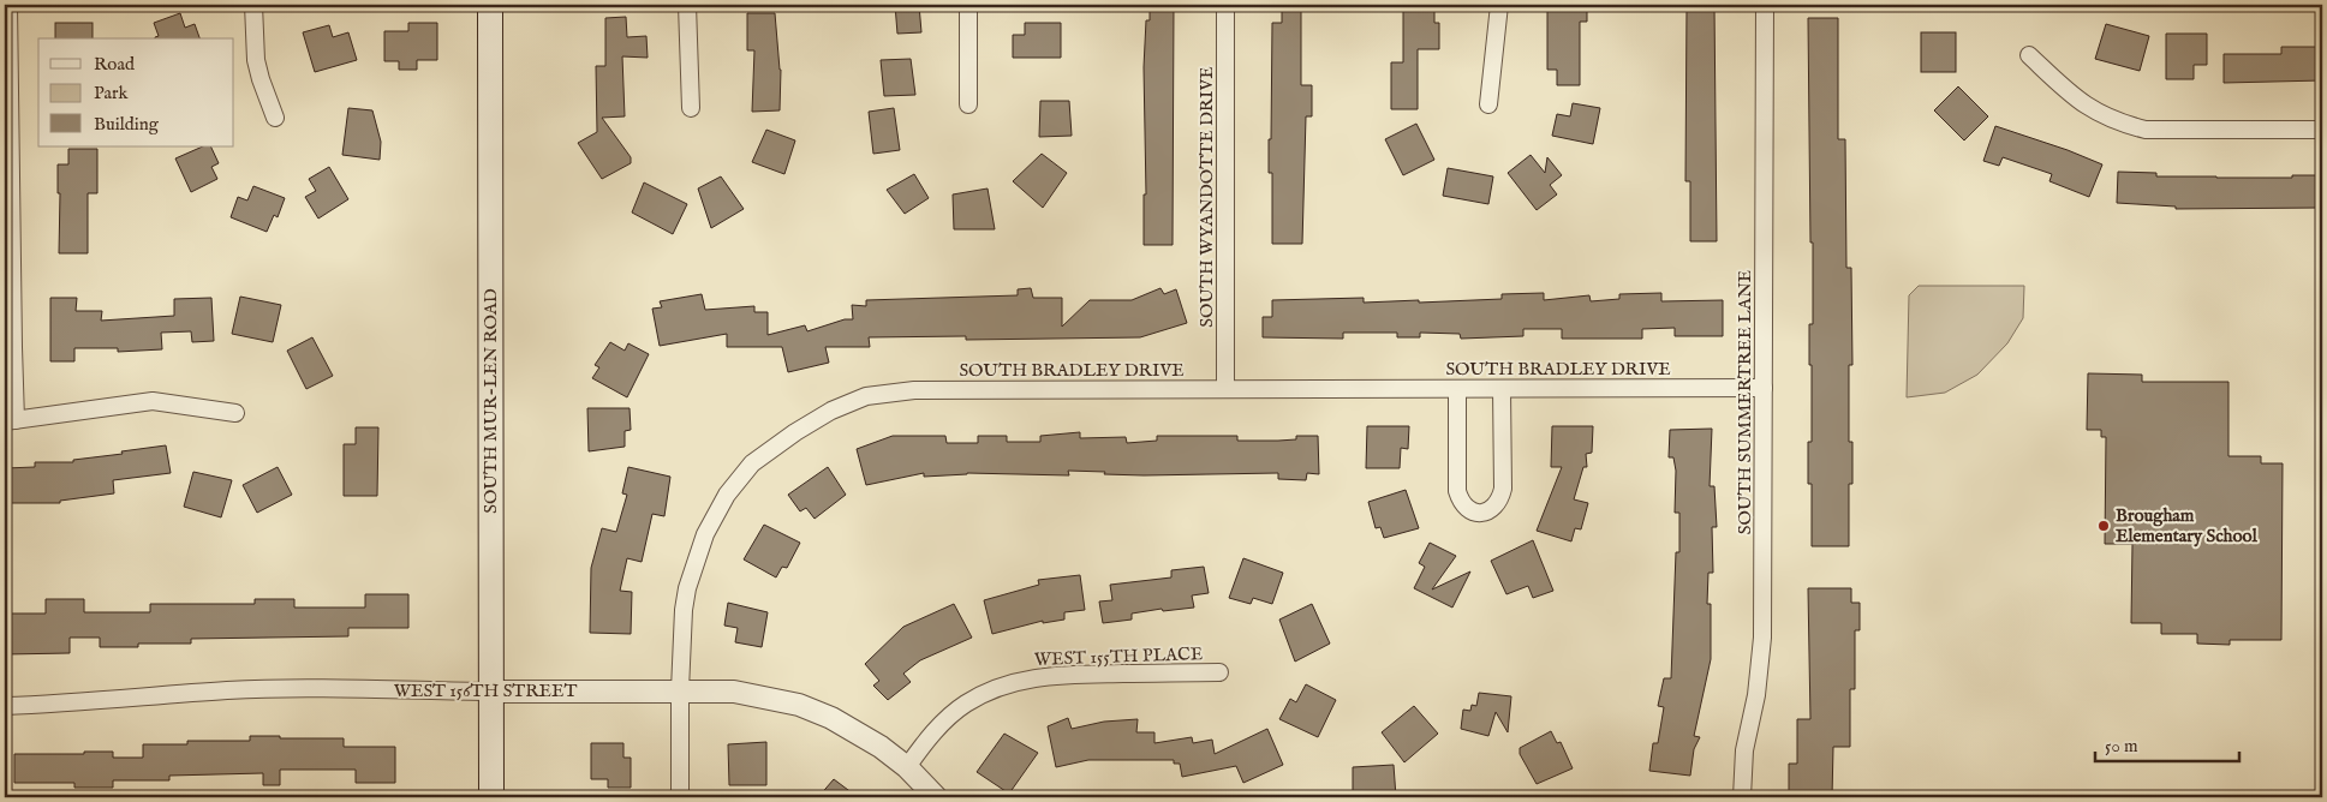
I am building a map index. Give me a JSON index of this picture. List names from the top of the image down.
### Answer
{
  "streets": {
    "main road": ["SOUTH MUR-LEN ROAD"],
    "street": [
      "SOUTH WYANDOTTE DRIVE",
      "SOUTH BRADLEY DRIVE",
      "SOUTH SUMMERTREE LANE",
      "WEST 155TH PLACE",
      "WEST 156TH STREET"
    ]
  },
  "crossings": [
    ["SOUTH WYANDOTTE DRIVE", "SOUTH BRADLEY DRIVE"],
    ["SOUTH BRADLEY DRIVE", "SOUTH SUMMERTREE LANE"],
    ["SOUTH BRADLEY DRIVE", "WEST 156TH STREET"],
    ["SOUTH MUR-LEN ROAD", "WEST 156TH STREET"],
    ["WEST 155TH PLACE", "WEST 156TH STREET"]
  ],
  "places": ["Brougham Elementary School"],
  "legend": ["Road", "Park", "Building"],
  "scale_bar": "50 m"
}
